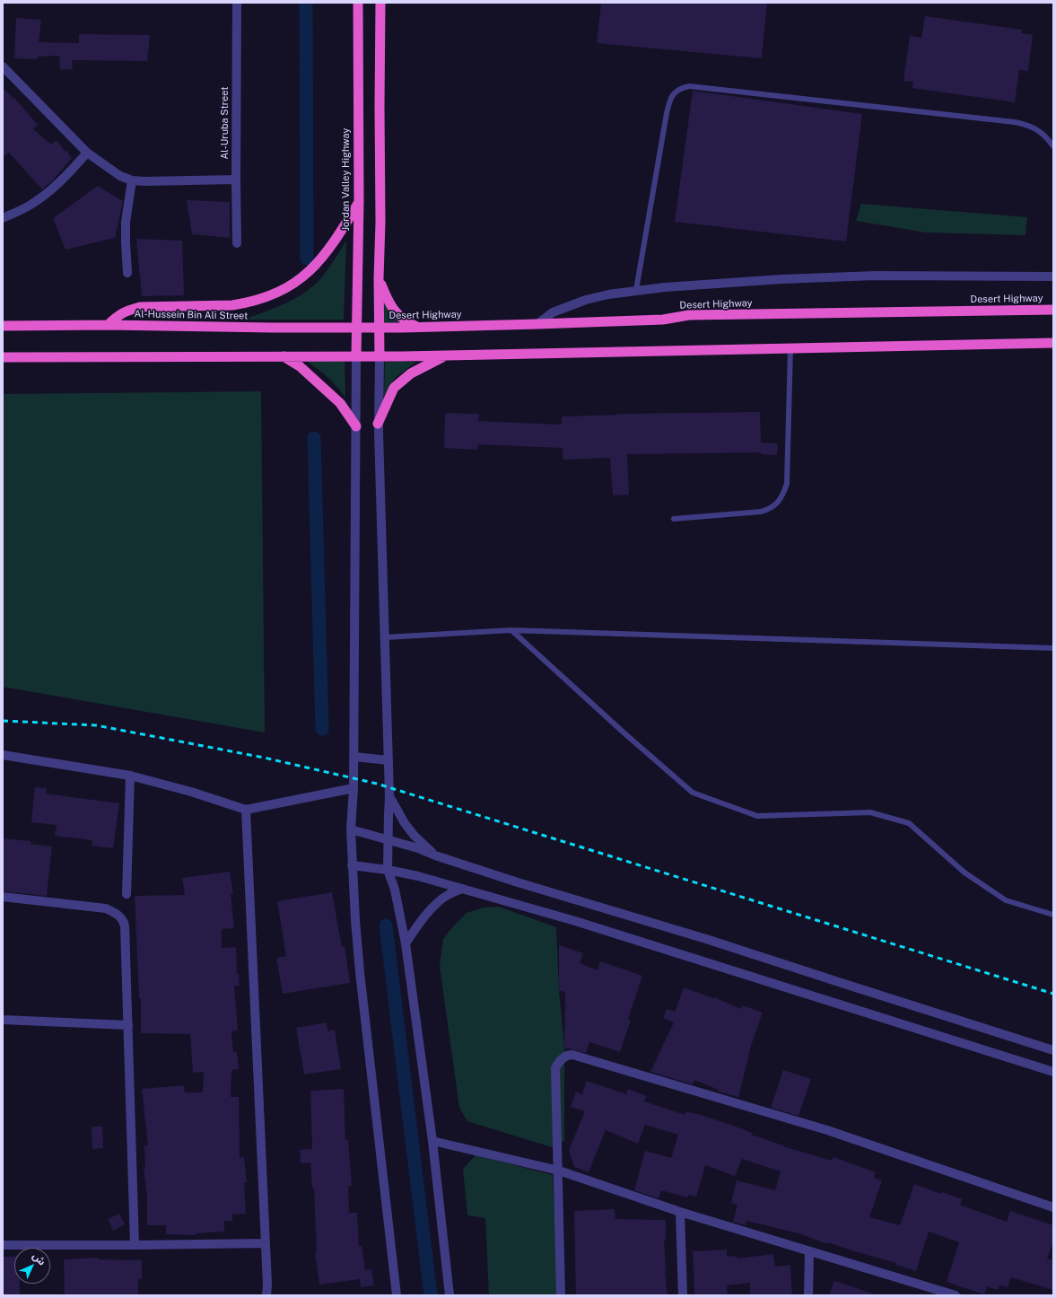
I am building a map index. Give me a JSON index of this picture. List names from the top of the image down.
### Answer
{
  "streets": {
    "highway": ["Jordan Valley Highway", "Desert Highway", "Al-Hussein Bin Ali Street"],
    "street": ["Al-Uruba Street"]
  },
  "crossings": [
    ["Jordan Valley Highway", "Al-Hussein Bin Ali Street"],
    ["Desert Highway", "Al-Hussein Bin Ali Street"]
  ],
  "north": "top right"
}
